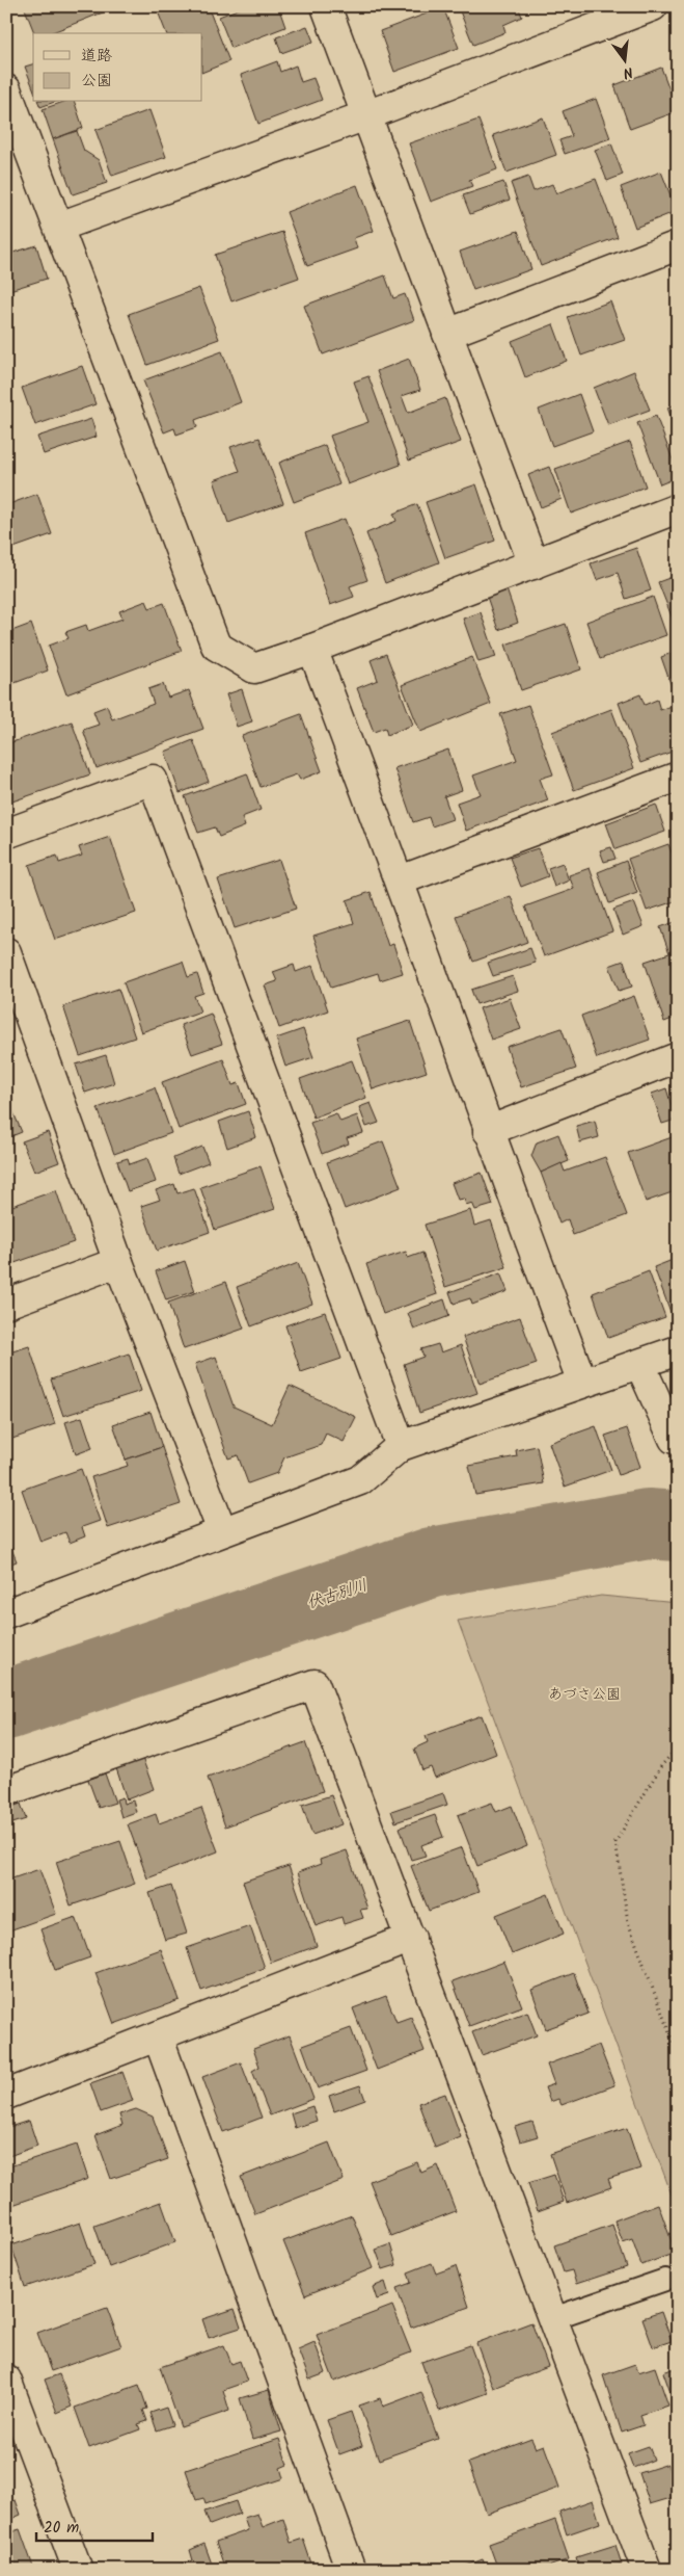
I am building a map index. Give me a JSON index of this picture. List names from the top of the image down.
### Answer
{
  "water": ["伏古別川"],
  "parks": ["あづさ公園"],
  "legend": ["道路", "公園"],
  "scale_bar": "20 m",
  "north": "bottom"
}
